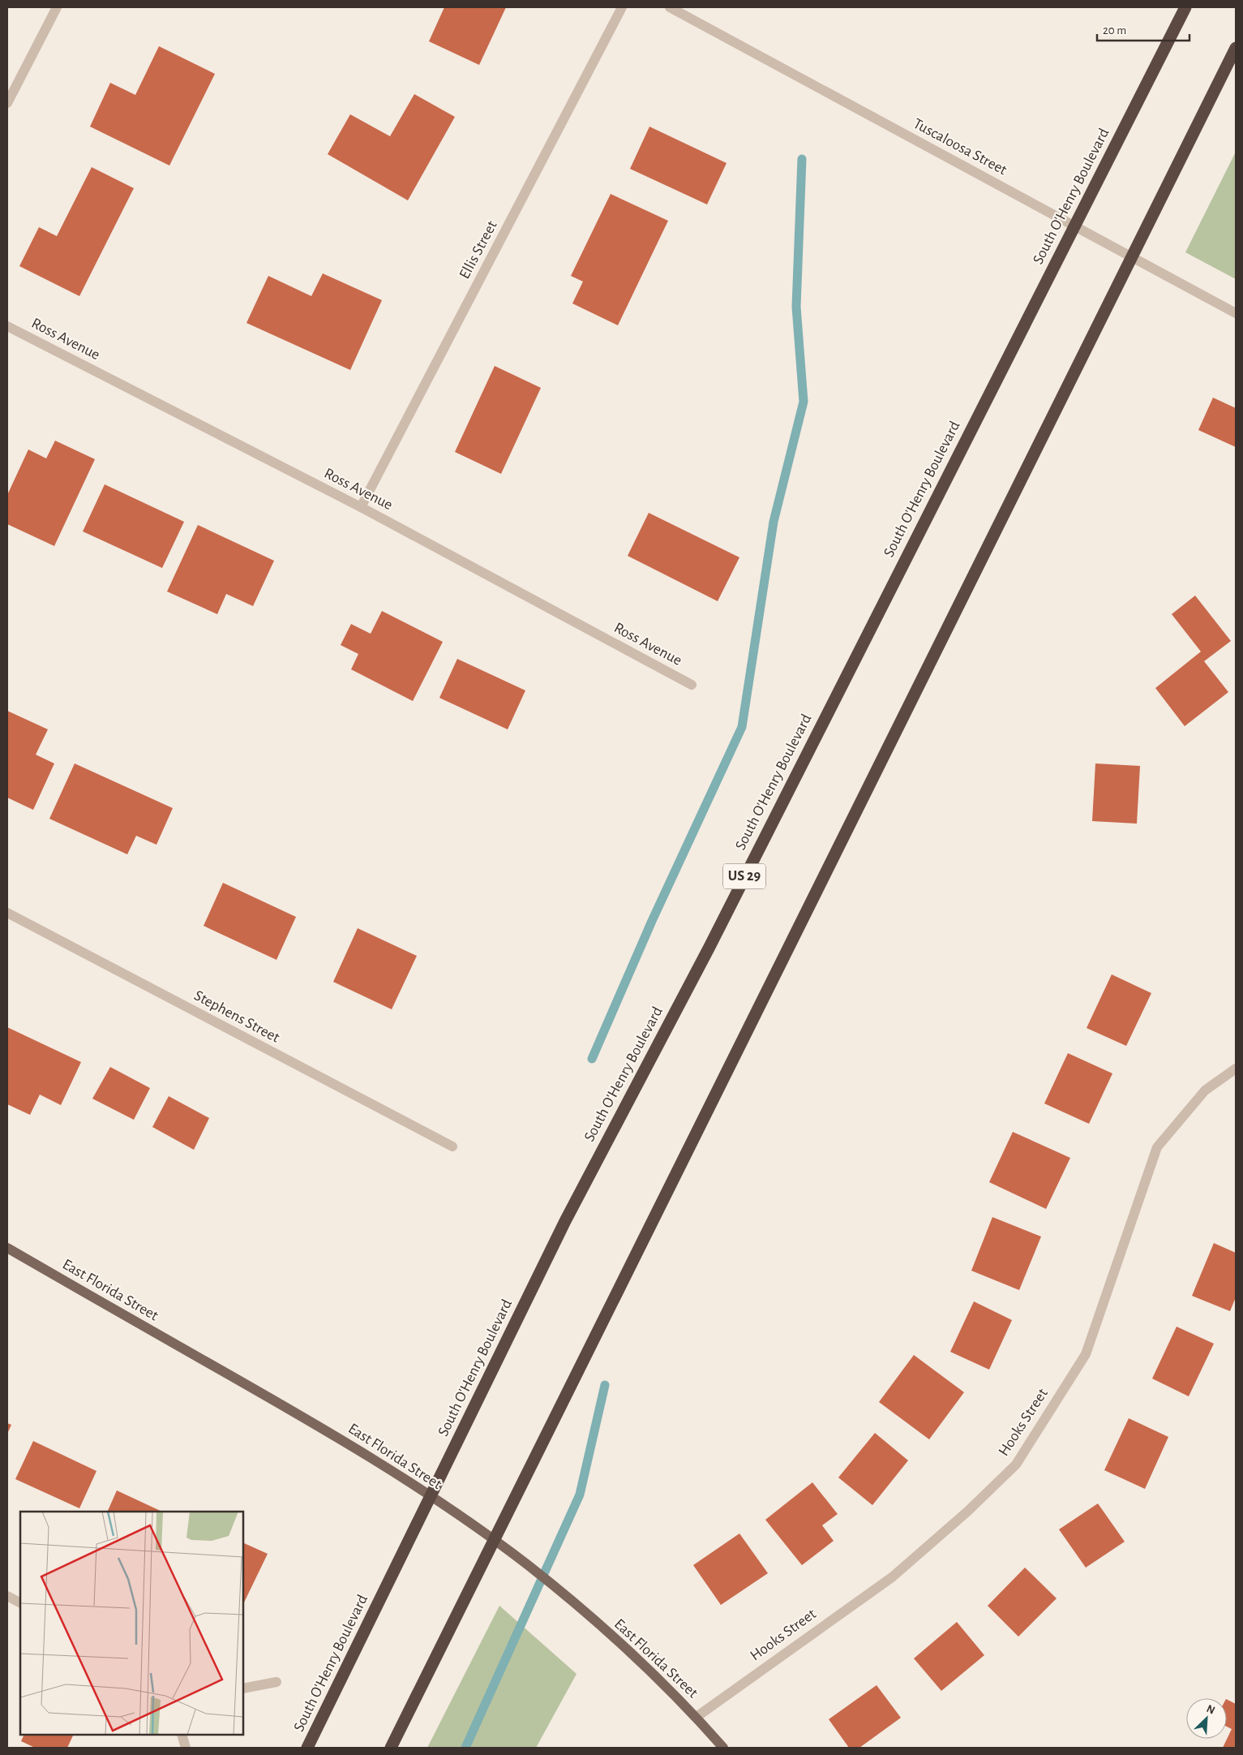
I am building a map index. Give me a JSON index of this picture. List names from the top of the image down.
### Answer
{
  "streets": {
    "highway": ["South O'Henry Boulevard", "US 29"],
    "main road": ["East Florida Street"],
    "street": [
      "Tuscaloosa Street",
      "Ellis Street",
      "Ross Avenue",
      "Stephens Street",
      "Hooks Street"
    ]
  },
  "crossings": [
    ["Ellis Street", "Ross Avenue"],
    ["East Florida Street", "Hooks Street"]
  ],
  "scale_bar": "20 m",
  "north": "top right"
}
